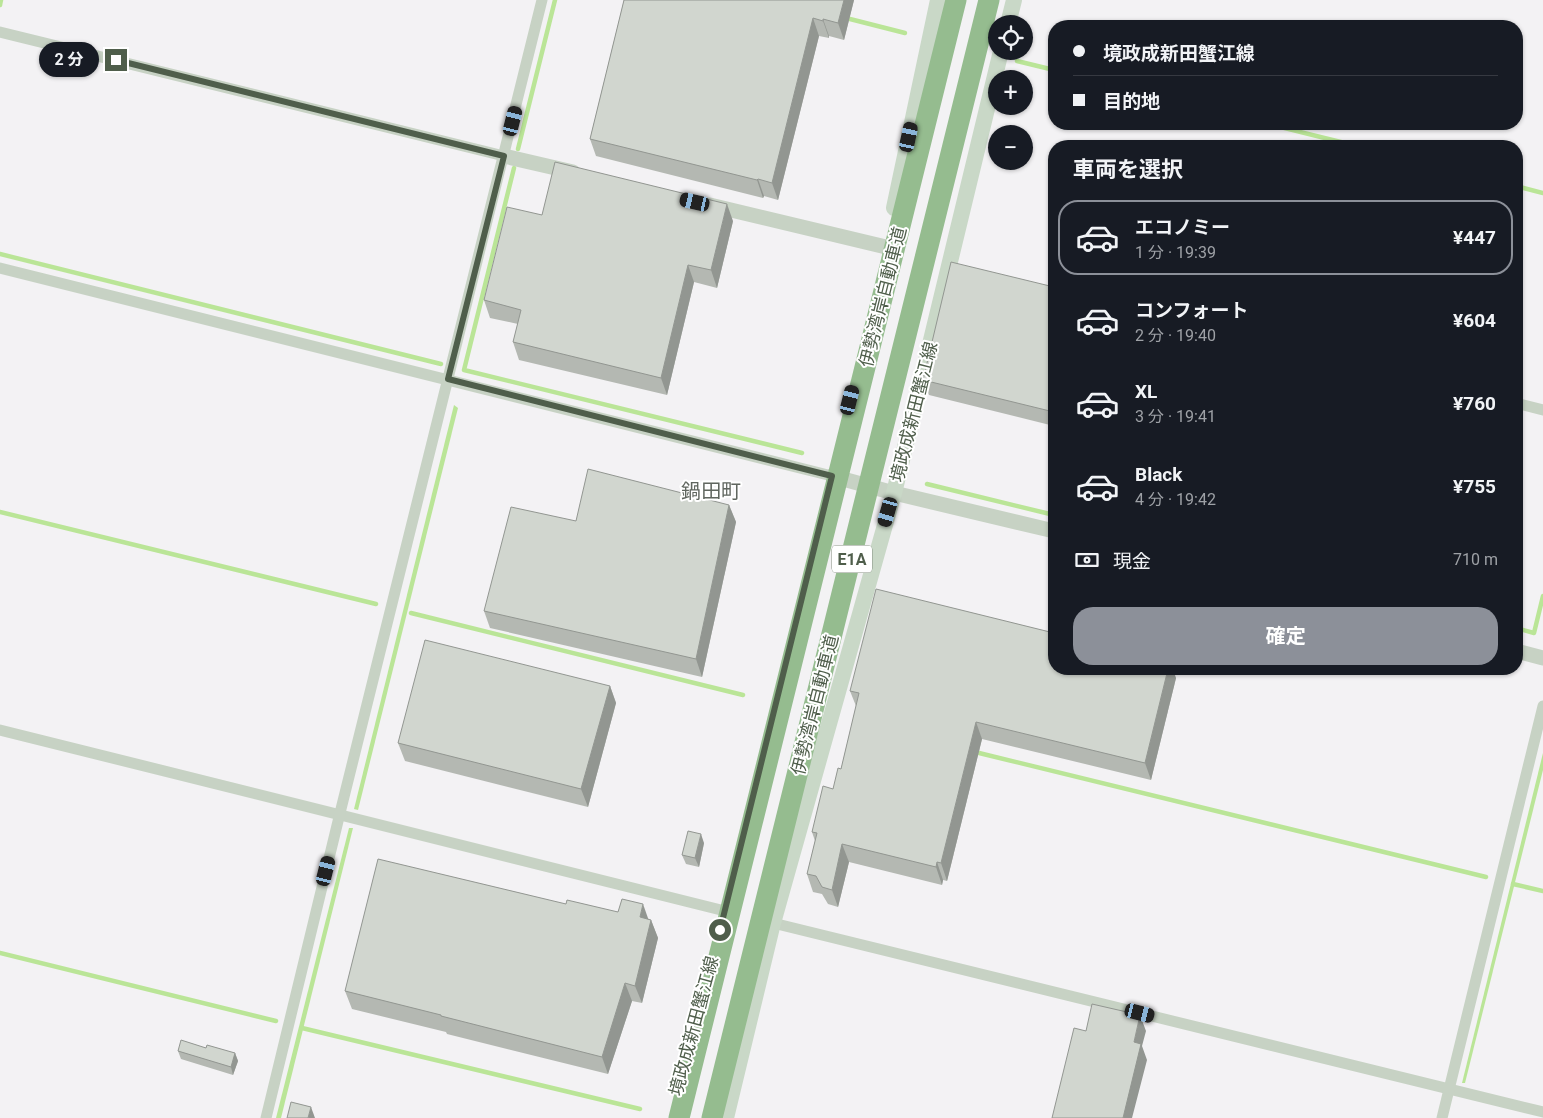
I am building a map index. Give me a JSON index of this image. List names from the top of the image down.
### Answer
{
  "streets": {
    "highway": ["伊勢湾岸自動車道", "E1A"],
    "main road": ["境政成新田蟹江線"]
  },
  "districts": ["鍋田町"],
  "page": {
    "map_buttons": ["+", "−"],
    "banner": ["境政成新田蟹江線", "目的地"],
    "bubble": "2 分",
    "heading": "車両を選択",
    "list": [
      {
        "name": "エコノミー",
        "note": "1 分 · 19:39",
        "value": "¥447"
      },
      {
        "name": "コンフォート",
        "note": "2 分 · 19:40",
        "value": "¥604"
      },
      {
        "name": "XL",
        "note": "3 分 · 19:41",
        "value": "¥760"
      },
      {
        "name": "Black",
        "note": "4 分 · 19:42",
        "value": "¥755"
      }
    ],
    "pay": ["現金", "710 m"],
    "buttons": "確定"
  }
}
